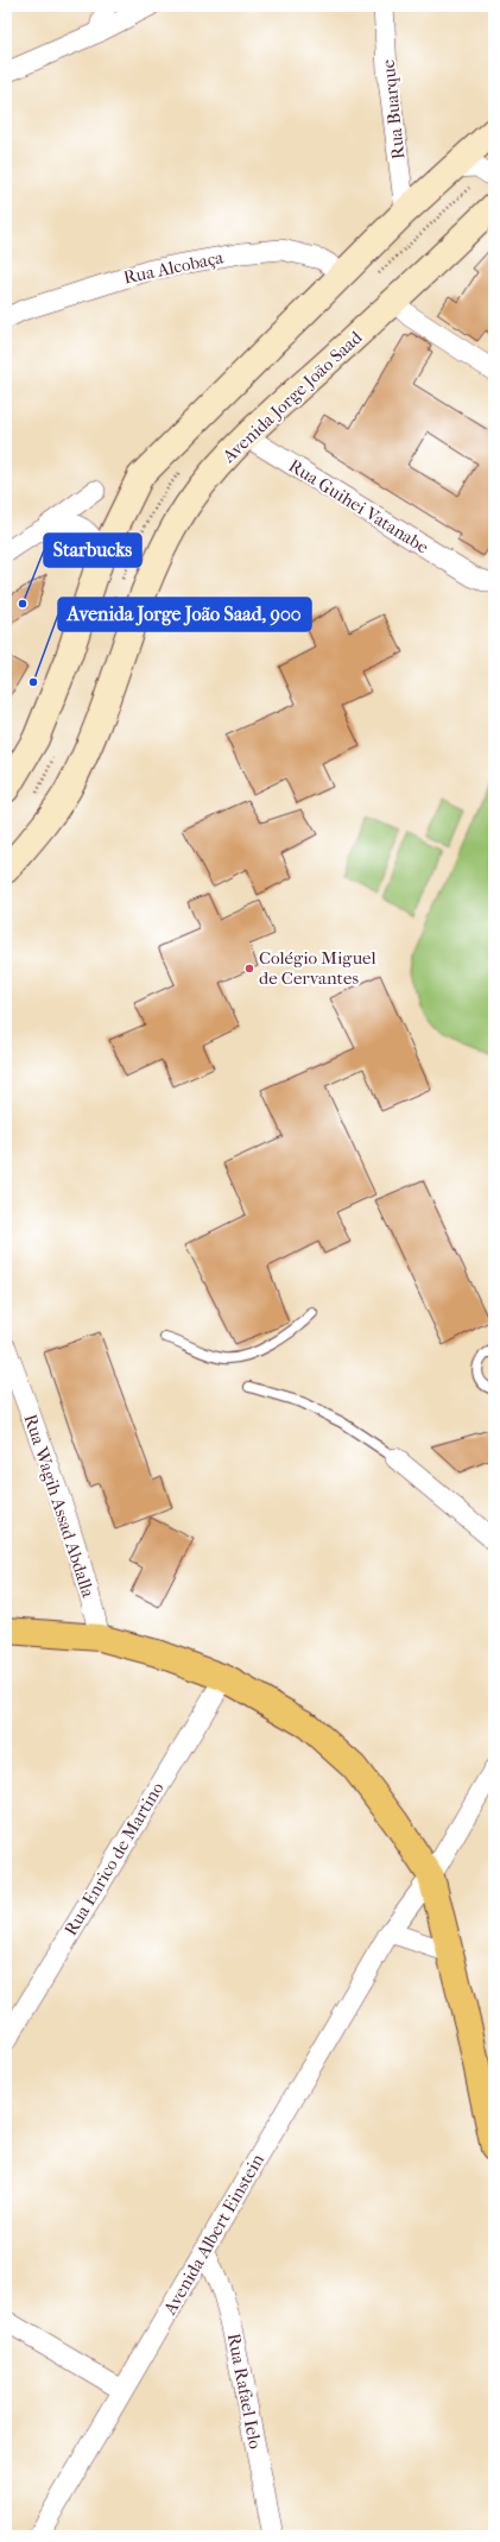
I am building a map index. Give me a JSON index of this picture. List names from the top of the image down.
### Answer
{
  "streets": {
    "main road": ["Avenida Jorge João Saad"],
    "street": [
      "Rua Buarque",
      "Rua Alcobaça",
      "Rua Guihei Vatanabe",
      "Rua Wagih Assad Abdalla",
      "Rua Enrico de Martino",
      "Avenida Albert Einstein",
      "Rua Rafael Ielo"
    ]
  },
  "crossings": [
    ["Avenida Jorge João Saad", "Rua Guihei Vatanabe"],
    ["Avenida Albert Einstein", "Rua Rafael Ielo"]
  ],
  "places": ["Starbucks", "Avenida Jorge João Saad, 900", "Colégio Miguel de Cervantes"]
}
